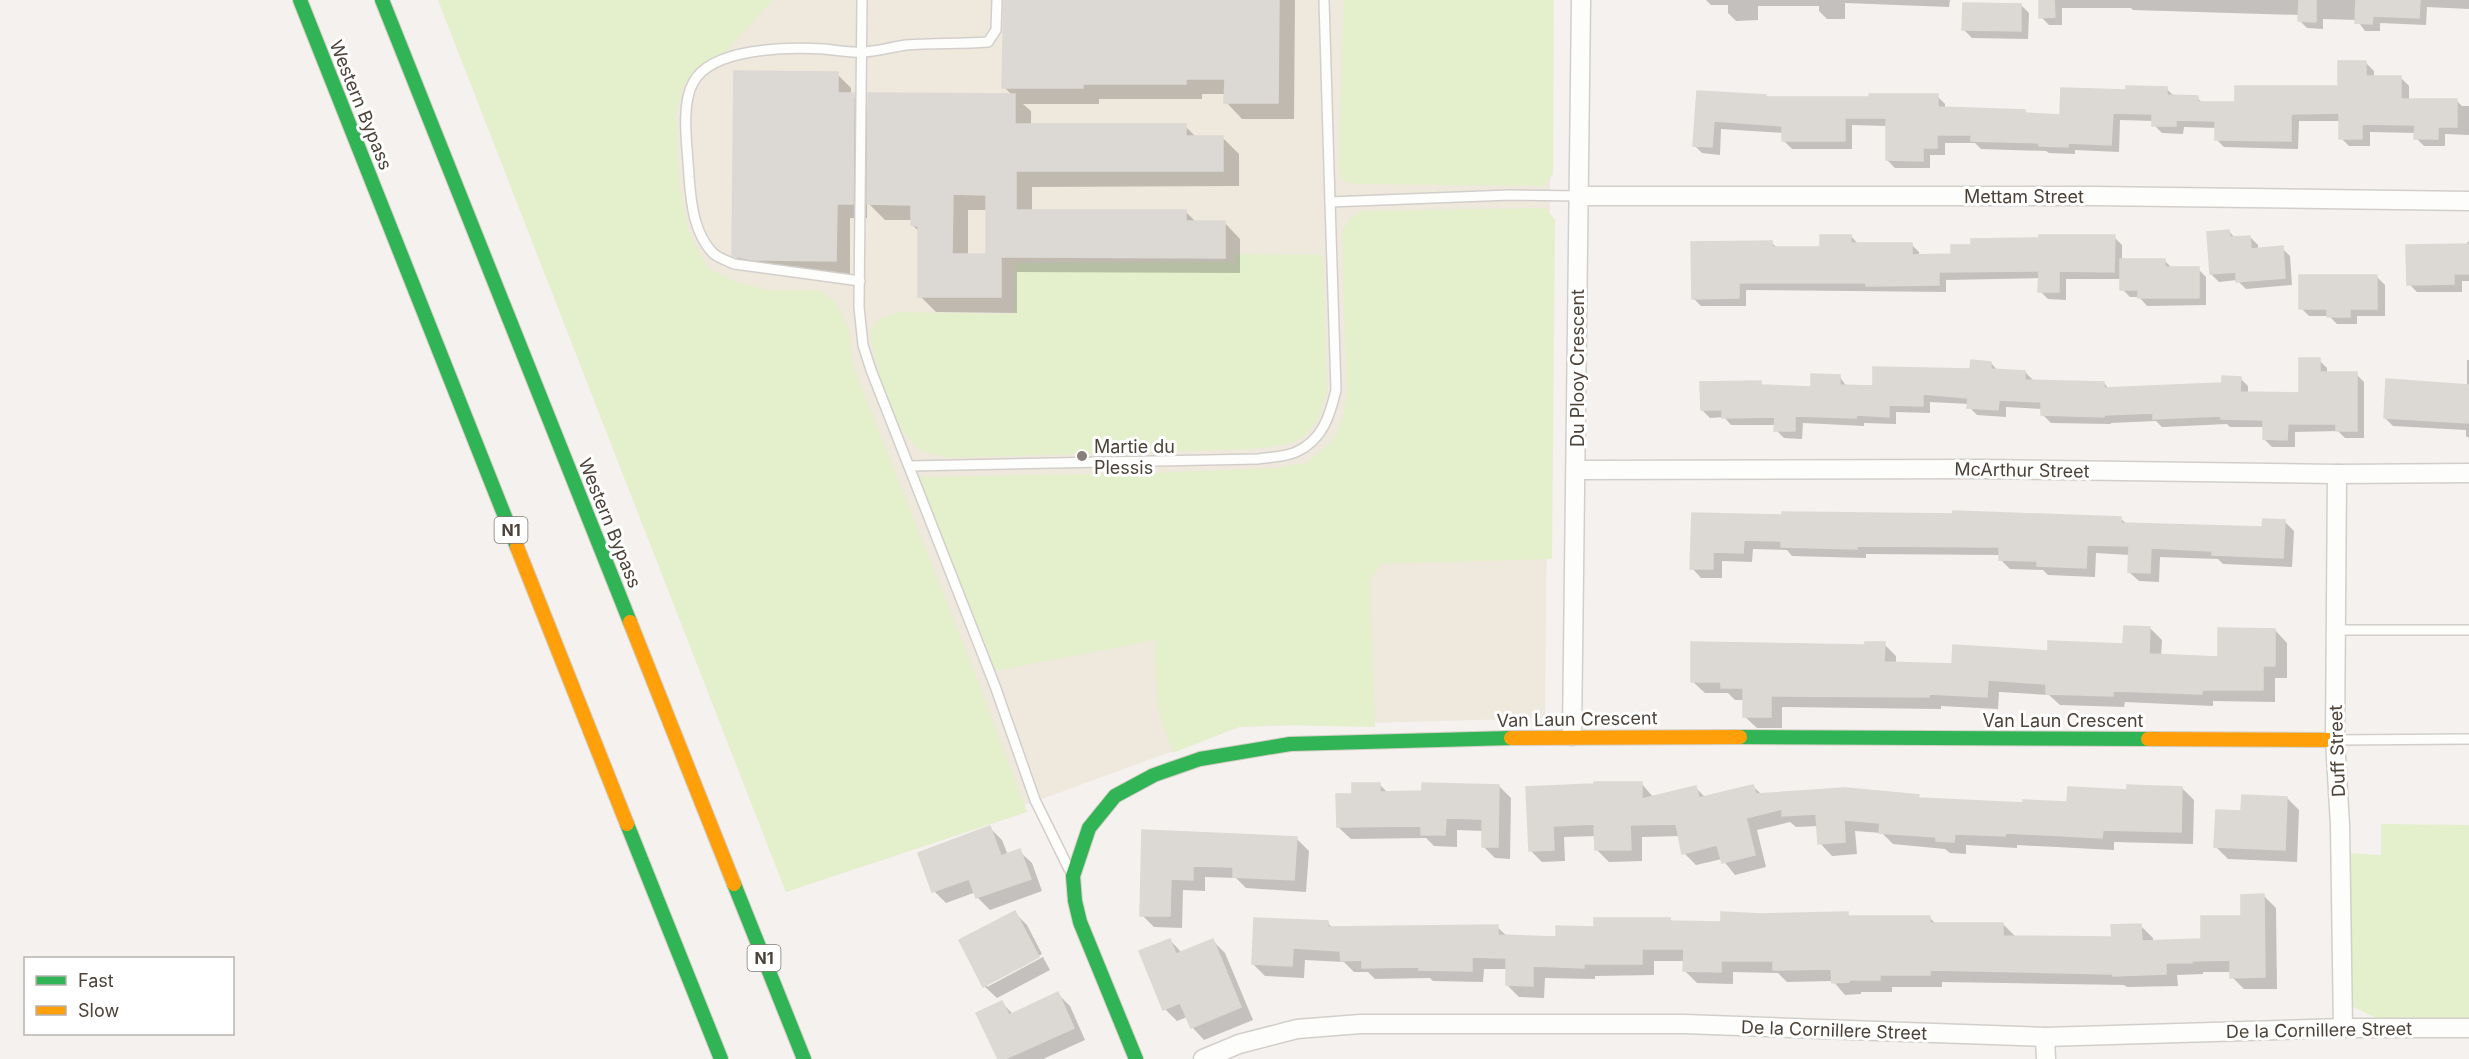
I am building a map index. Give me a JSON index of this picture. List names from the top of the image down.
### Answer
{
  "streets": {
    "main road": ["Western Bypass", "N1", "Van Laun Crescent"],
    "street": [
      "Mettam Street",
      "Du Plooy Crescent",
      "McArthur Street",
      "Duff Street",
      "De la Cornillere Street"
    ]
  },
  "crossings": [
    ["Mettam Street", "Du Plooy Crescent"],
    ["Du Plooy Crescent", "McArthur Street"],
    ["Du Plooy Crescent", "Van Laun Crescent"],
    ["McArthur Street", "Duff Street"],
    ["Van Laun Crescent", "Duff Street"],
    ["Duff Street", "De la Cornillere Street"]
  ],
  "places": ["Martie du Plessis"],
  "legend": ["Fast", "Slow"]
}
